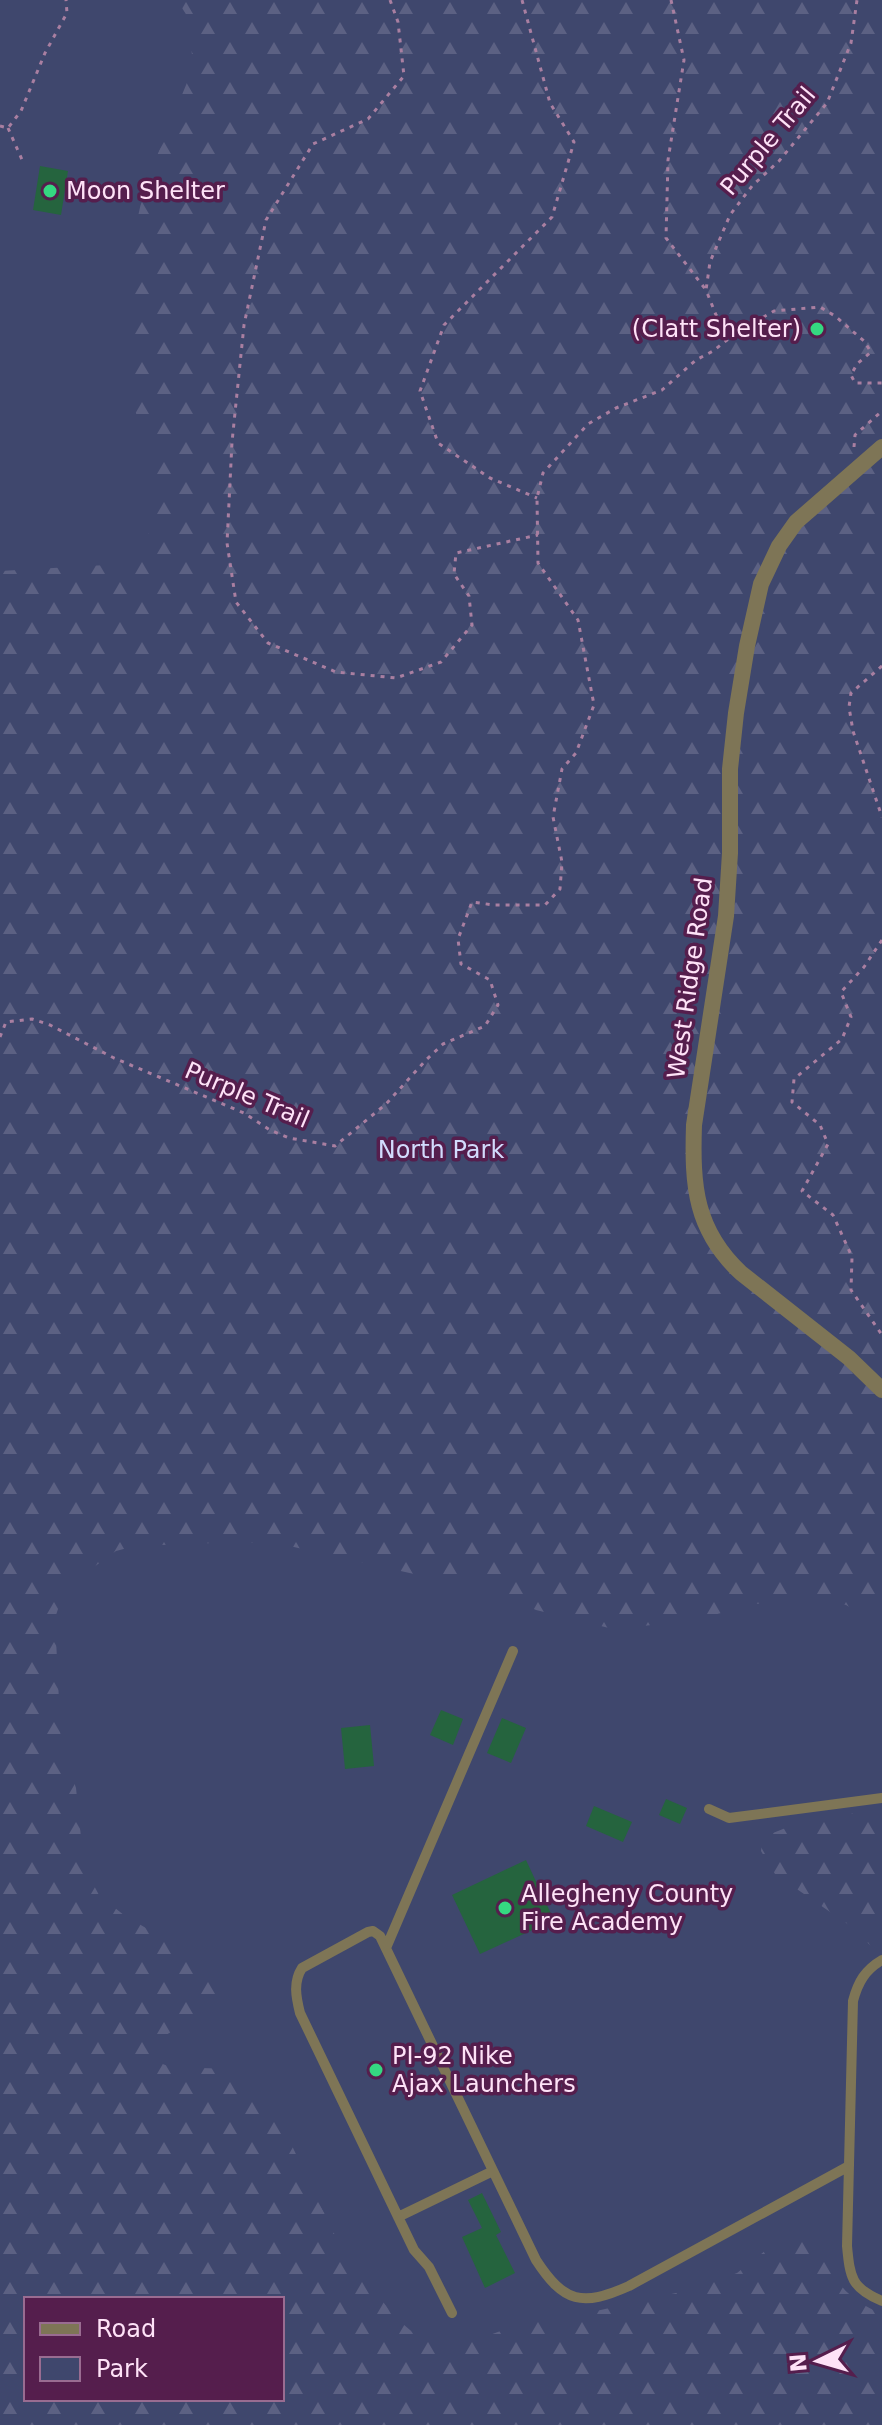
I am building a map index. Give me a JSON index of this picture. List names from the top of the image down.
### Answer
{
  "streets": {
    "street": ["West Ridge Road"],
    "path": ["Purple Trail"]
  },
  "parks": ["North Park"],
  "places": [
    "Moon Shelter",
    "(Clatt Shelter)",
    "Allegheny County Fire Academy",
    "PI-92 Nike Ajax Launchers"
  ],
  "legend": ["Road", "Park"],
  "north": "left"
}
